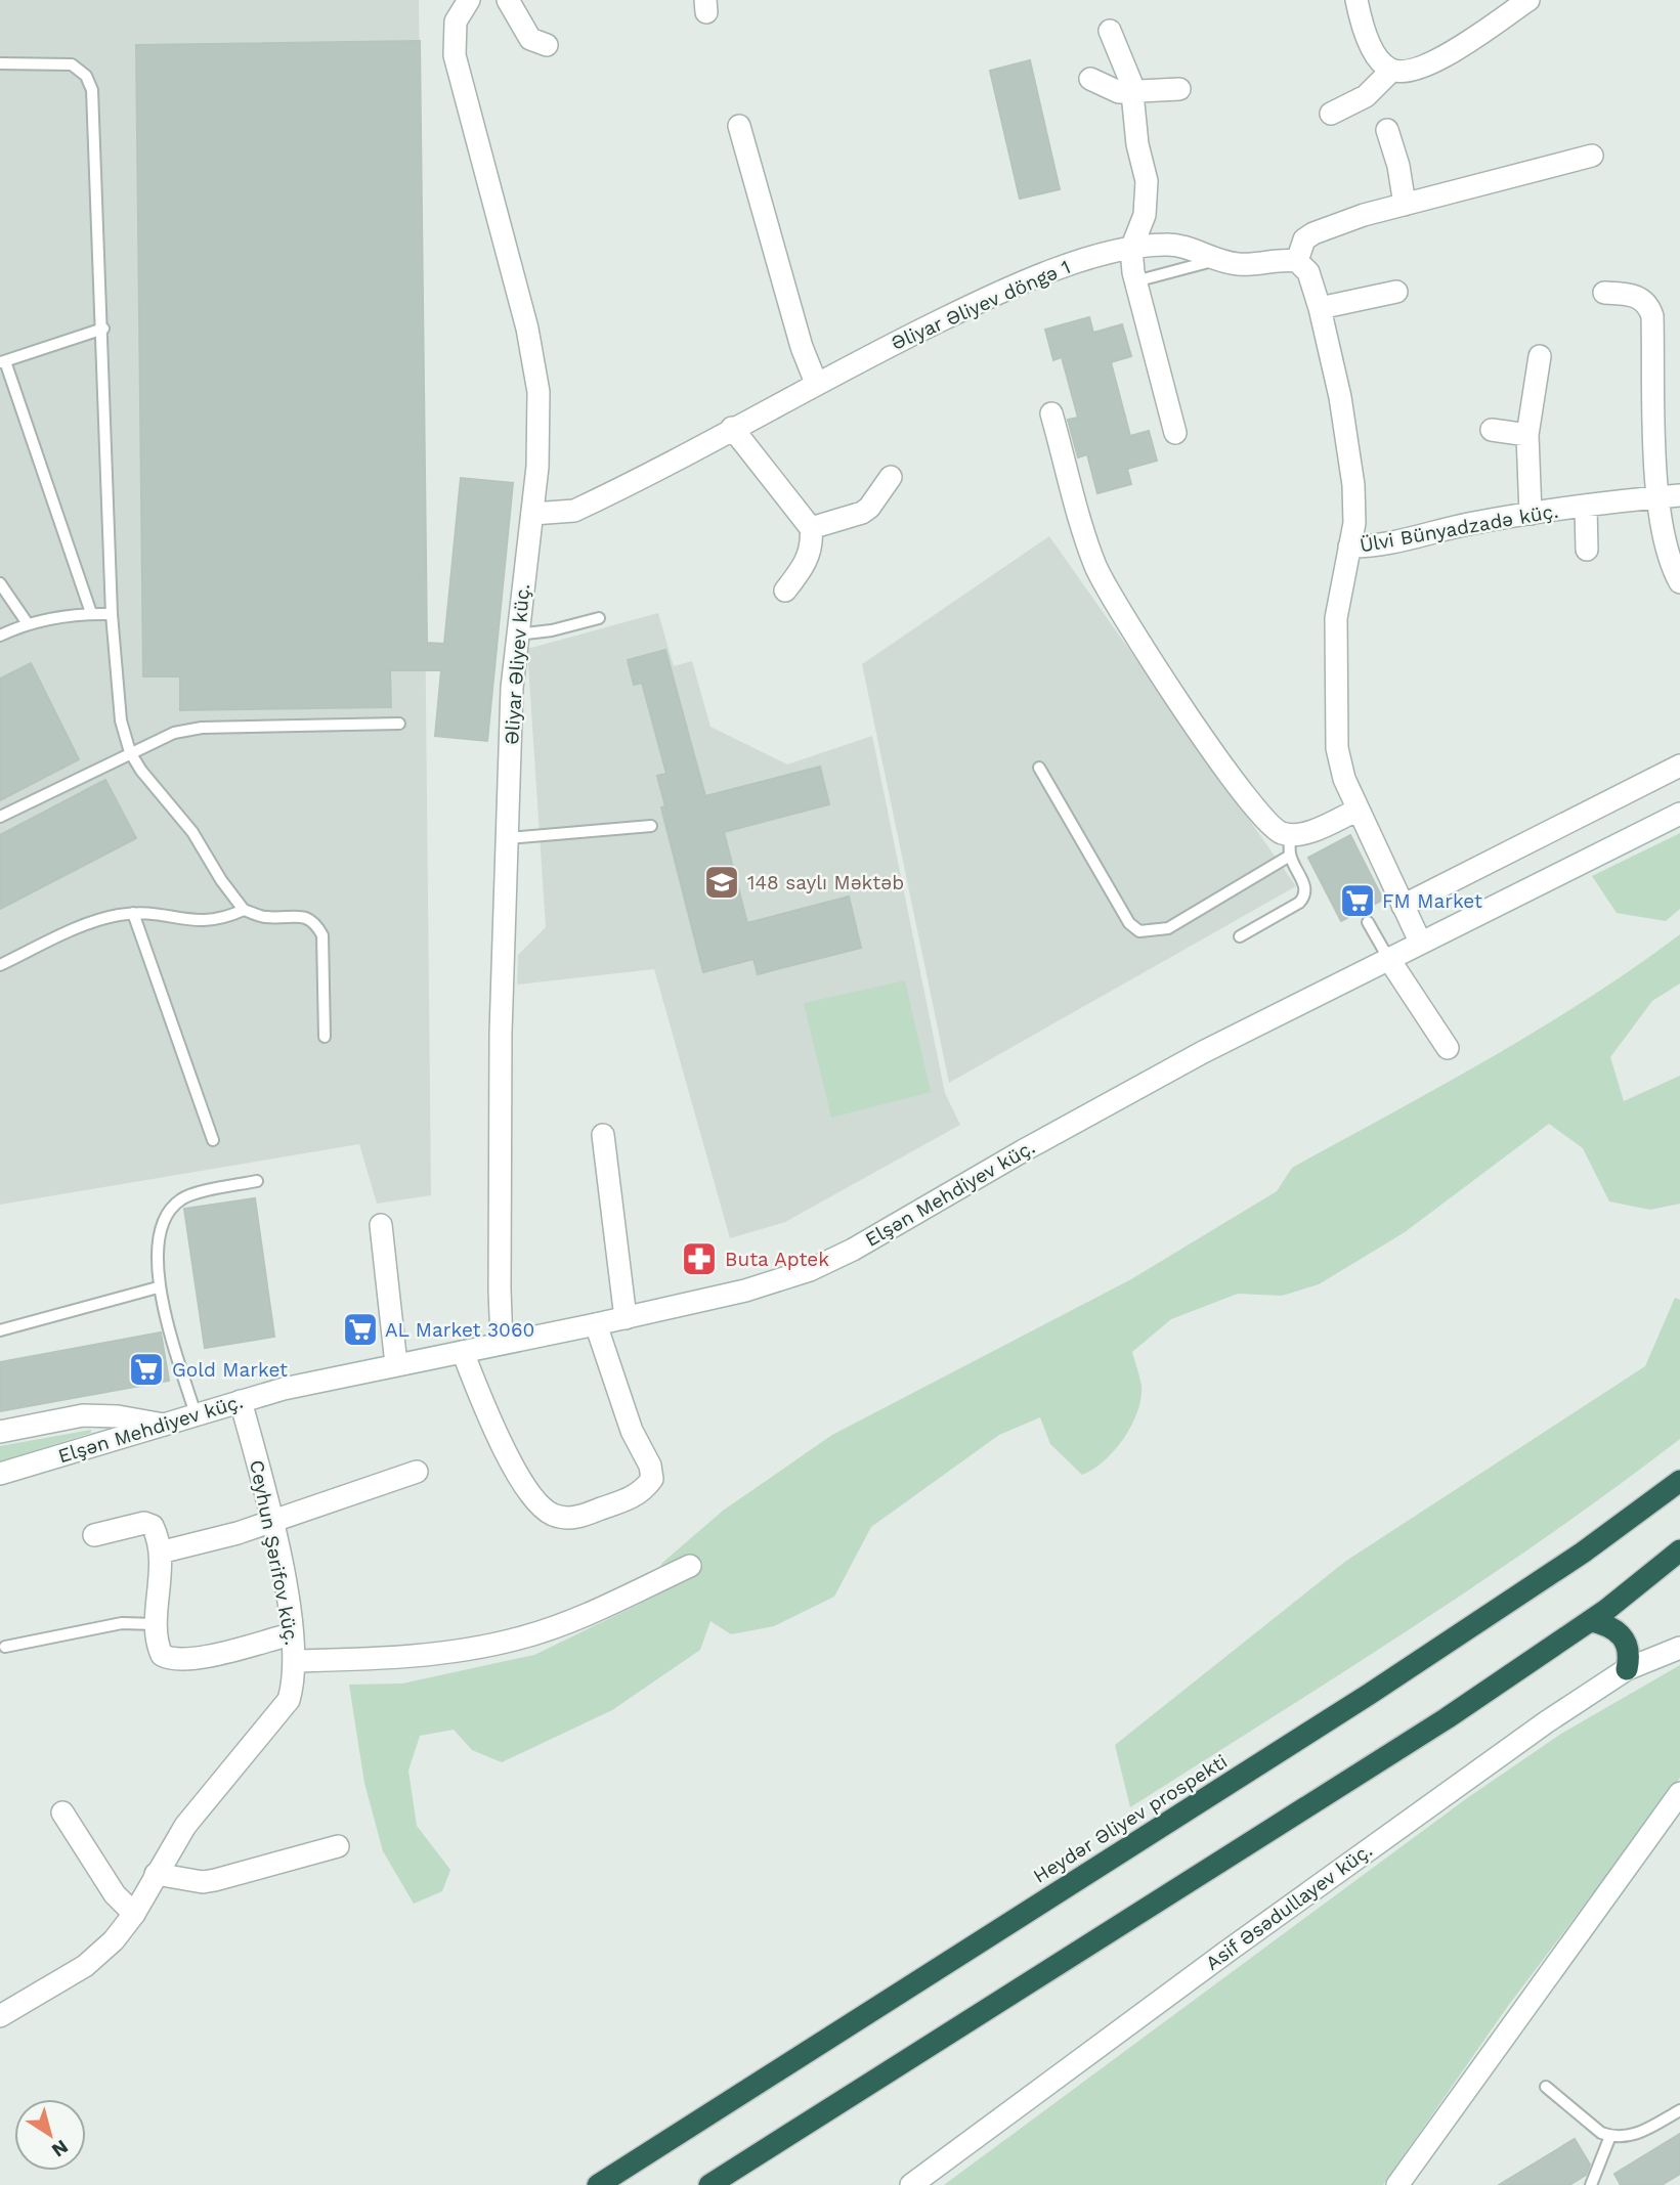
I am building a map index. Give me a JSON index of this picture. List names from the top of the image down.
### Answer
{
  "streets": {
    "highway": ["Heydər Əliyev prospekti"],
    "street": [
      "Əliyar Əliyev döngə 1",
      "Ülvi Bünyadzadə küç.",
      "Əliyar Əliyev küç.",
      "Elşən Mehdiyev küç.",
      "Ceyhun Şərifov küç.",
      "Asif Əsədullayev küç."
    ]
  },
  "crossings": [
    ["Əliyar Əliyev döngə 1", "Əliyar Əliyev küç."],
    ["Ülvi Bünyadzadə küç.", "Elşən Mehdiyev küç."],
    ["Əliyar Əliyev küç.", "Elşən Mehdiyev küç."],
    ["Elşən Mehdiyev küç.", "Ceyhun Şərifov küç."]
  ],
  "places": {
    "school or university": ["148 saylı Məktəb"],
    "supermarket": ["FM Market", "AL Market 3060", "Gold Market"],
    "pharmacy": ["Buta Aptek"]
  },
  "north": "bottom right"
}
